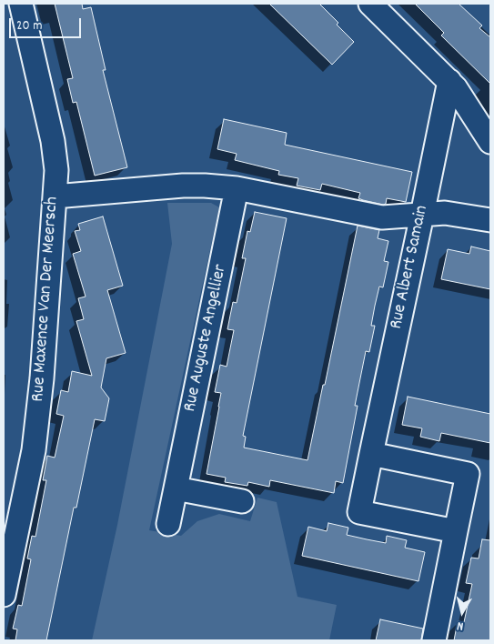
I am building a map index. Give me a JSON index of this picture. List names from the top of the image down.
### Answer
{
  "streets": {
    "street": ["Rue Albert Samain", "Rue Maxence Van Der Meersch", "Rue Auguste Angellier"]
  },
  "scale_bar": "20 m",
  "north": "bottom"
}
